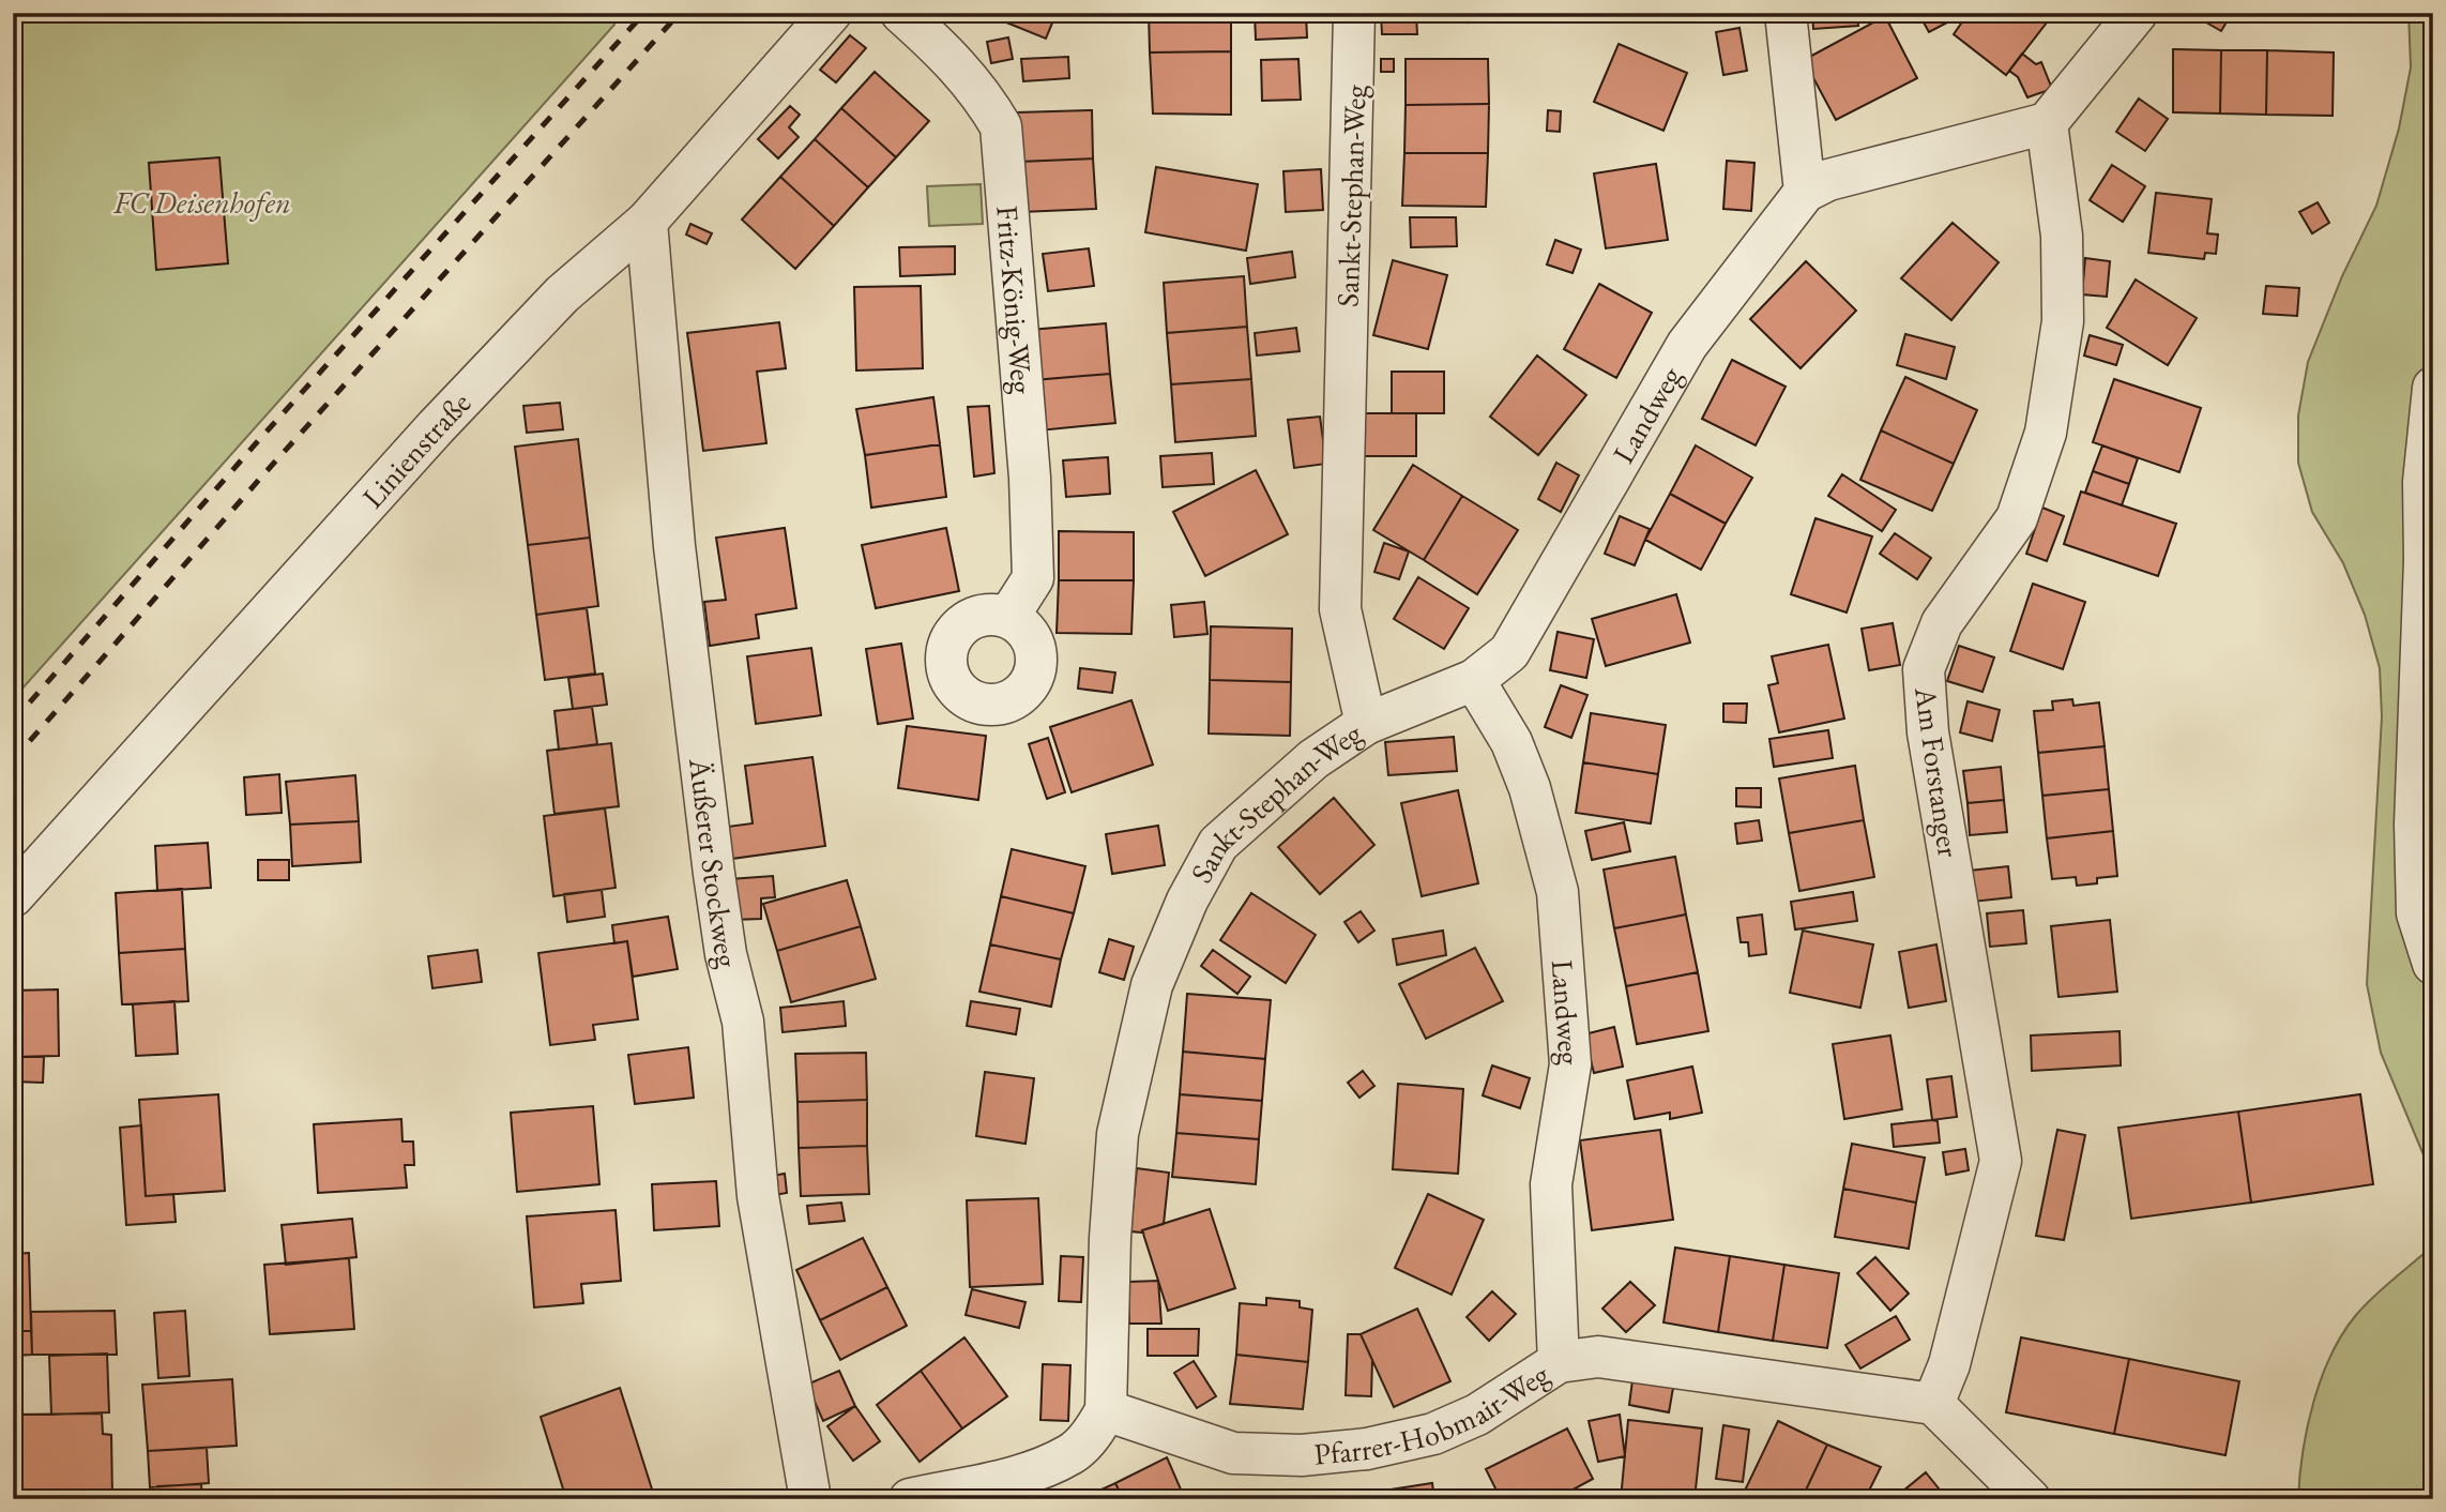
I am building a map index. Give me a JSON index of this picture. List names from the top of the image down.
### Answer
{
  "streets": {
    "street": [
      "Sankt-Stephan-Weg",
      "Fritz-König-Weg",
      "Landweg",
      "Linienstraße",
      "Am Forstanger",
      "Äußerer Stockweg",
      "Pfarrer-Hobmair-Weg"
    ]
  },
  "crossings": [
    ["Sankt-Stephan-Weg", "Landweg"],
    ["Sankt-Stephan-Weg", "Pfarrer-Hobmair-Weg"],
    ["Landweg", "Am Forstanger"],
    ["Landweg", "Pfarrer-Hobmair-Weg"],
    ["Linienstraße", "Äußerer Stockweg"],
    ["Am Forstanger", "Pfarrer-Hobmair-Weg"]
  ],
  "parks": ["FC Deisenhofen"]
}
